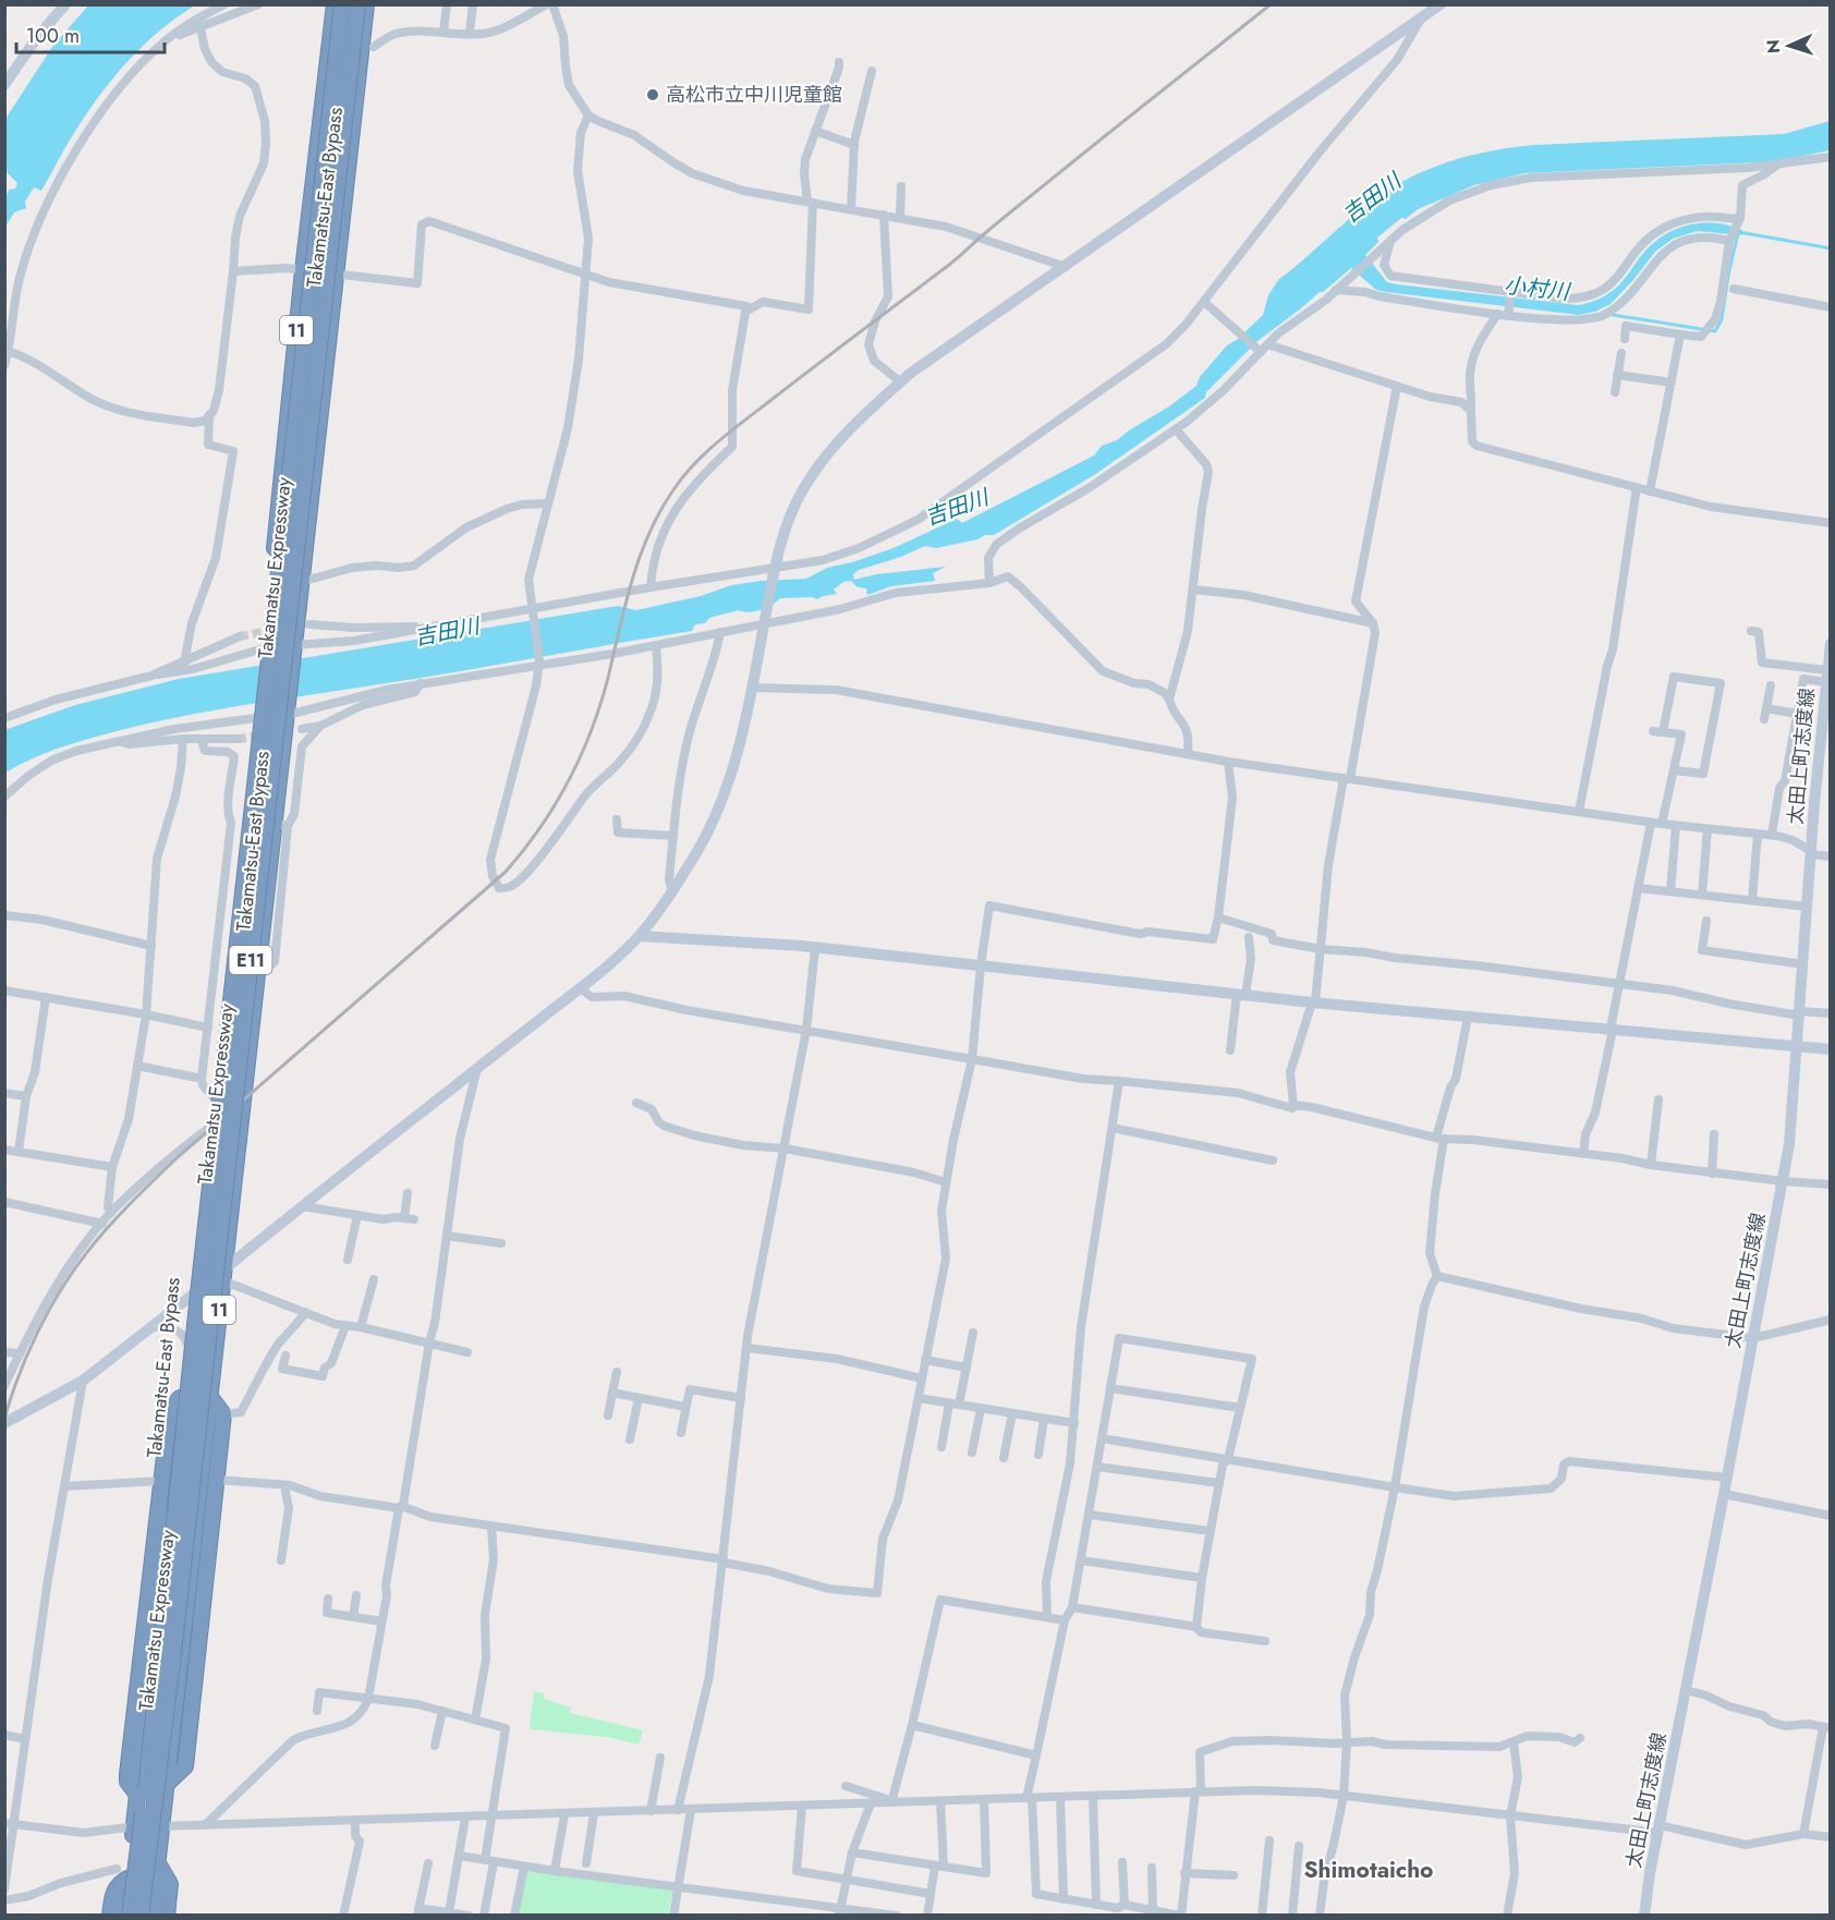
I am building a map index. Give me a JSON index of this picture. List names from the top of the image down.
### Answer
{
  "streets": {
    "highway": [
      "Takamatsu-East Bypass",
      "11",
      "Takamatsu Expressway",
      "E11"
    ],
    "street": ["太田上町志度線"]
  },
  "districts": ["Shimotaicho"],
  "water": ["吉田川", "小村川"],
  "places": ["高松市立中川児童館"],
  "scale_bar": "100 m",
  "north": "left"
}
